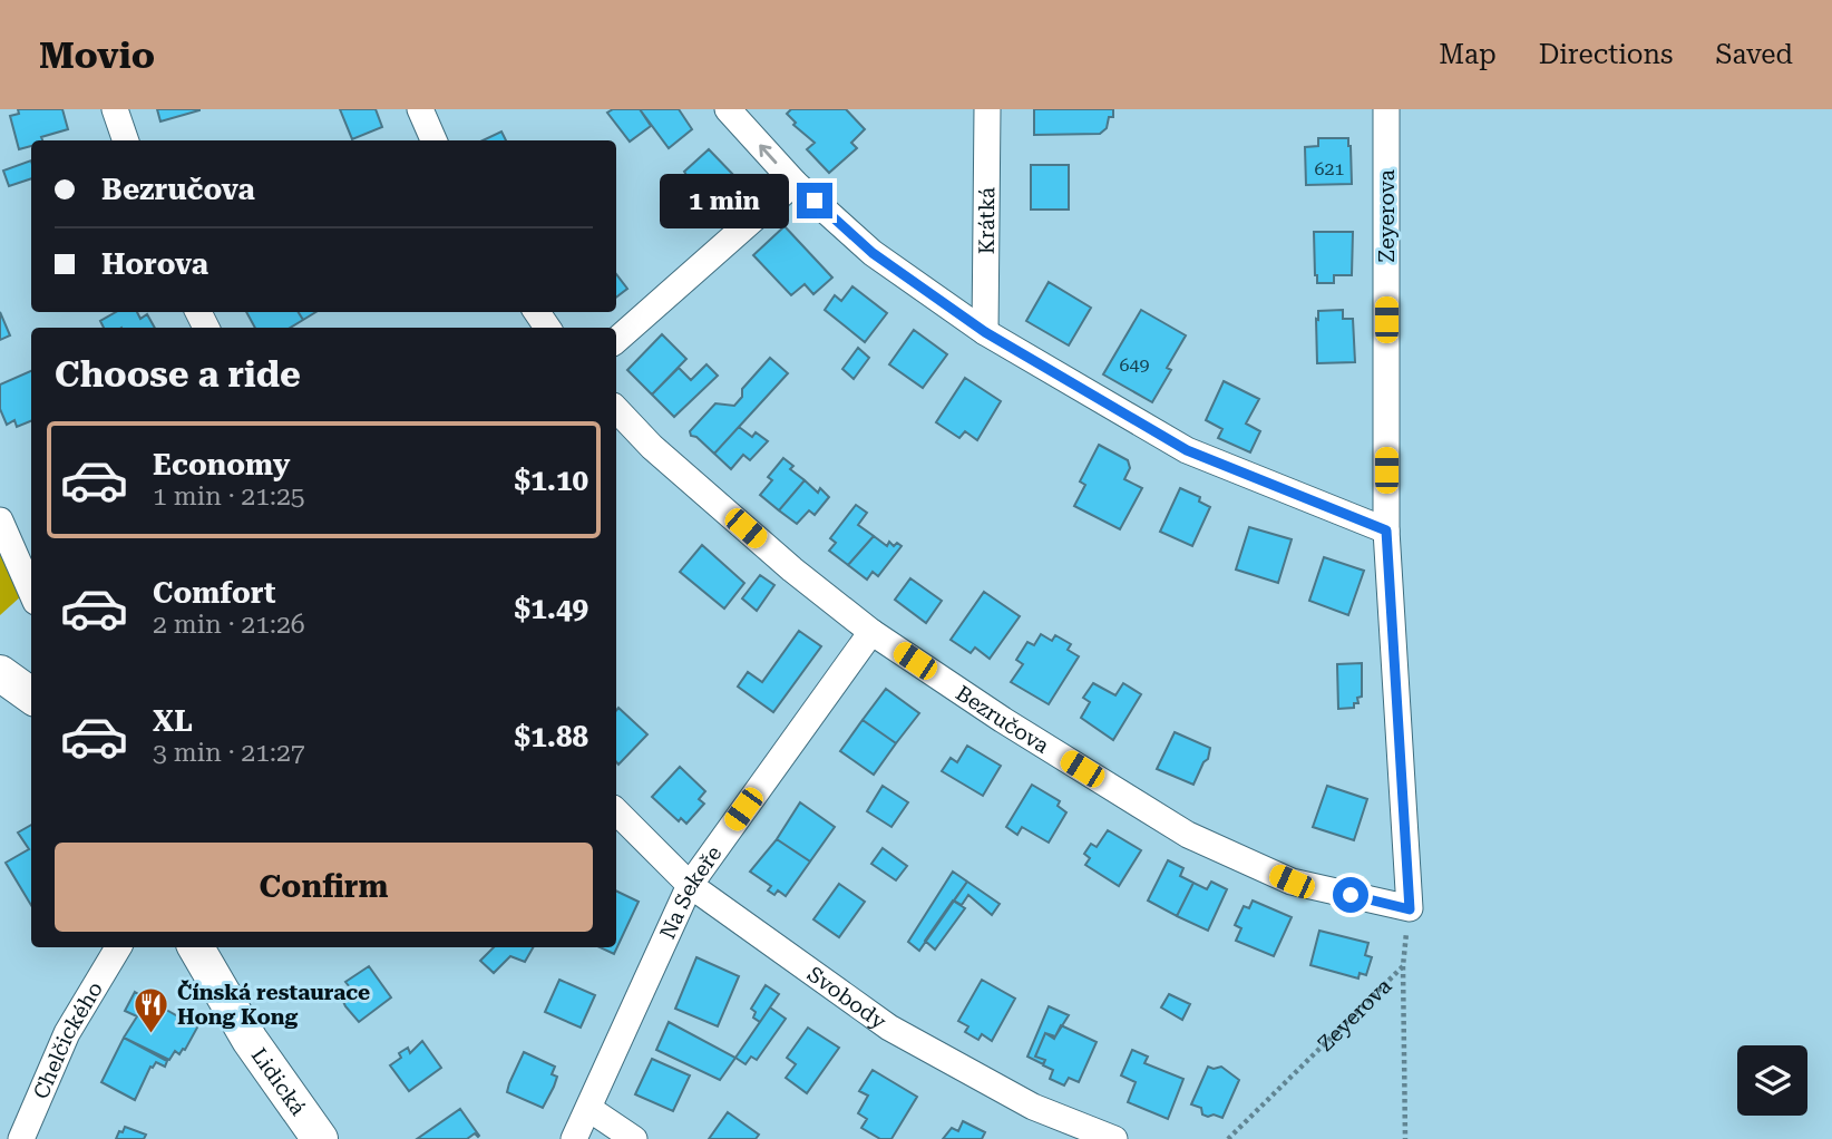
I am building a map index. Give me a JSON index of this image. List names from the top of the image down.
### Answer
{
  "streets": {
    "street": [
      "Zeyerova",
      "Krátká",
      "Bezručova",
      "Na Sekeře",
      "Svobody",
      "Chelčického",
      "Lidická"
    ]
  },
  "crossings": [
    ["Zeyerova", "Bezručova"],
    ["Bezručova", "Na Sekeře"],
    ["Na Sekeře", "Svobody"]
  ],
  "places": {
    "restaurant": ["Čínská restaurace Hong Kong"]
  },
  "house_numbers": ["621", "649"],
  "page": {
    "header": "Movio",
    "nav": ["Map", "Directions", "Saved"],
    "banner": ["Bezručova", "Horova"],
    "bubble": "1 min",
    "heading": "Choose a ride",
    "list": [
      {
        "name": "Economy",
        "note": "1 min · 21:25",
        "value": "$1.10"
      },
      {
        "name": "Comfort",
        "note": "2 min · 21:26",
        "value": "$1.49"
      },
      {
        "name": "XL",
        "note": "3 min · 21:27",
        "value": "$1.88"
      }
    ],
    "buttons": "Confirm"
  }
}
